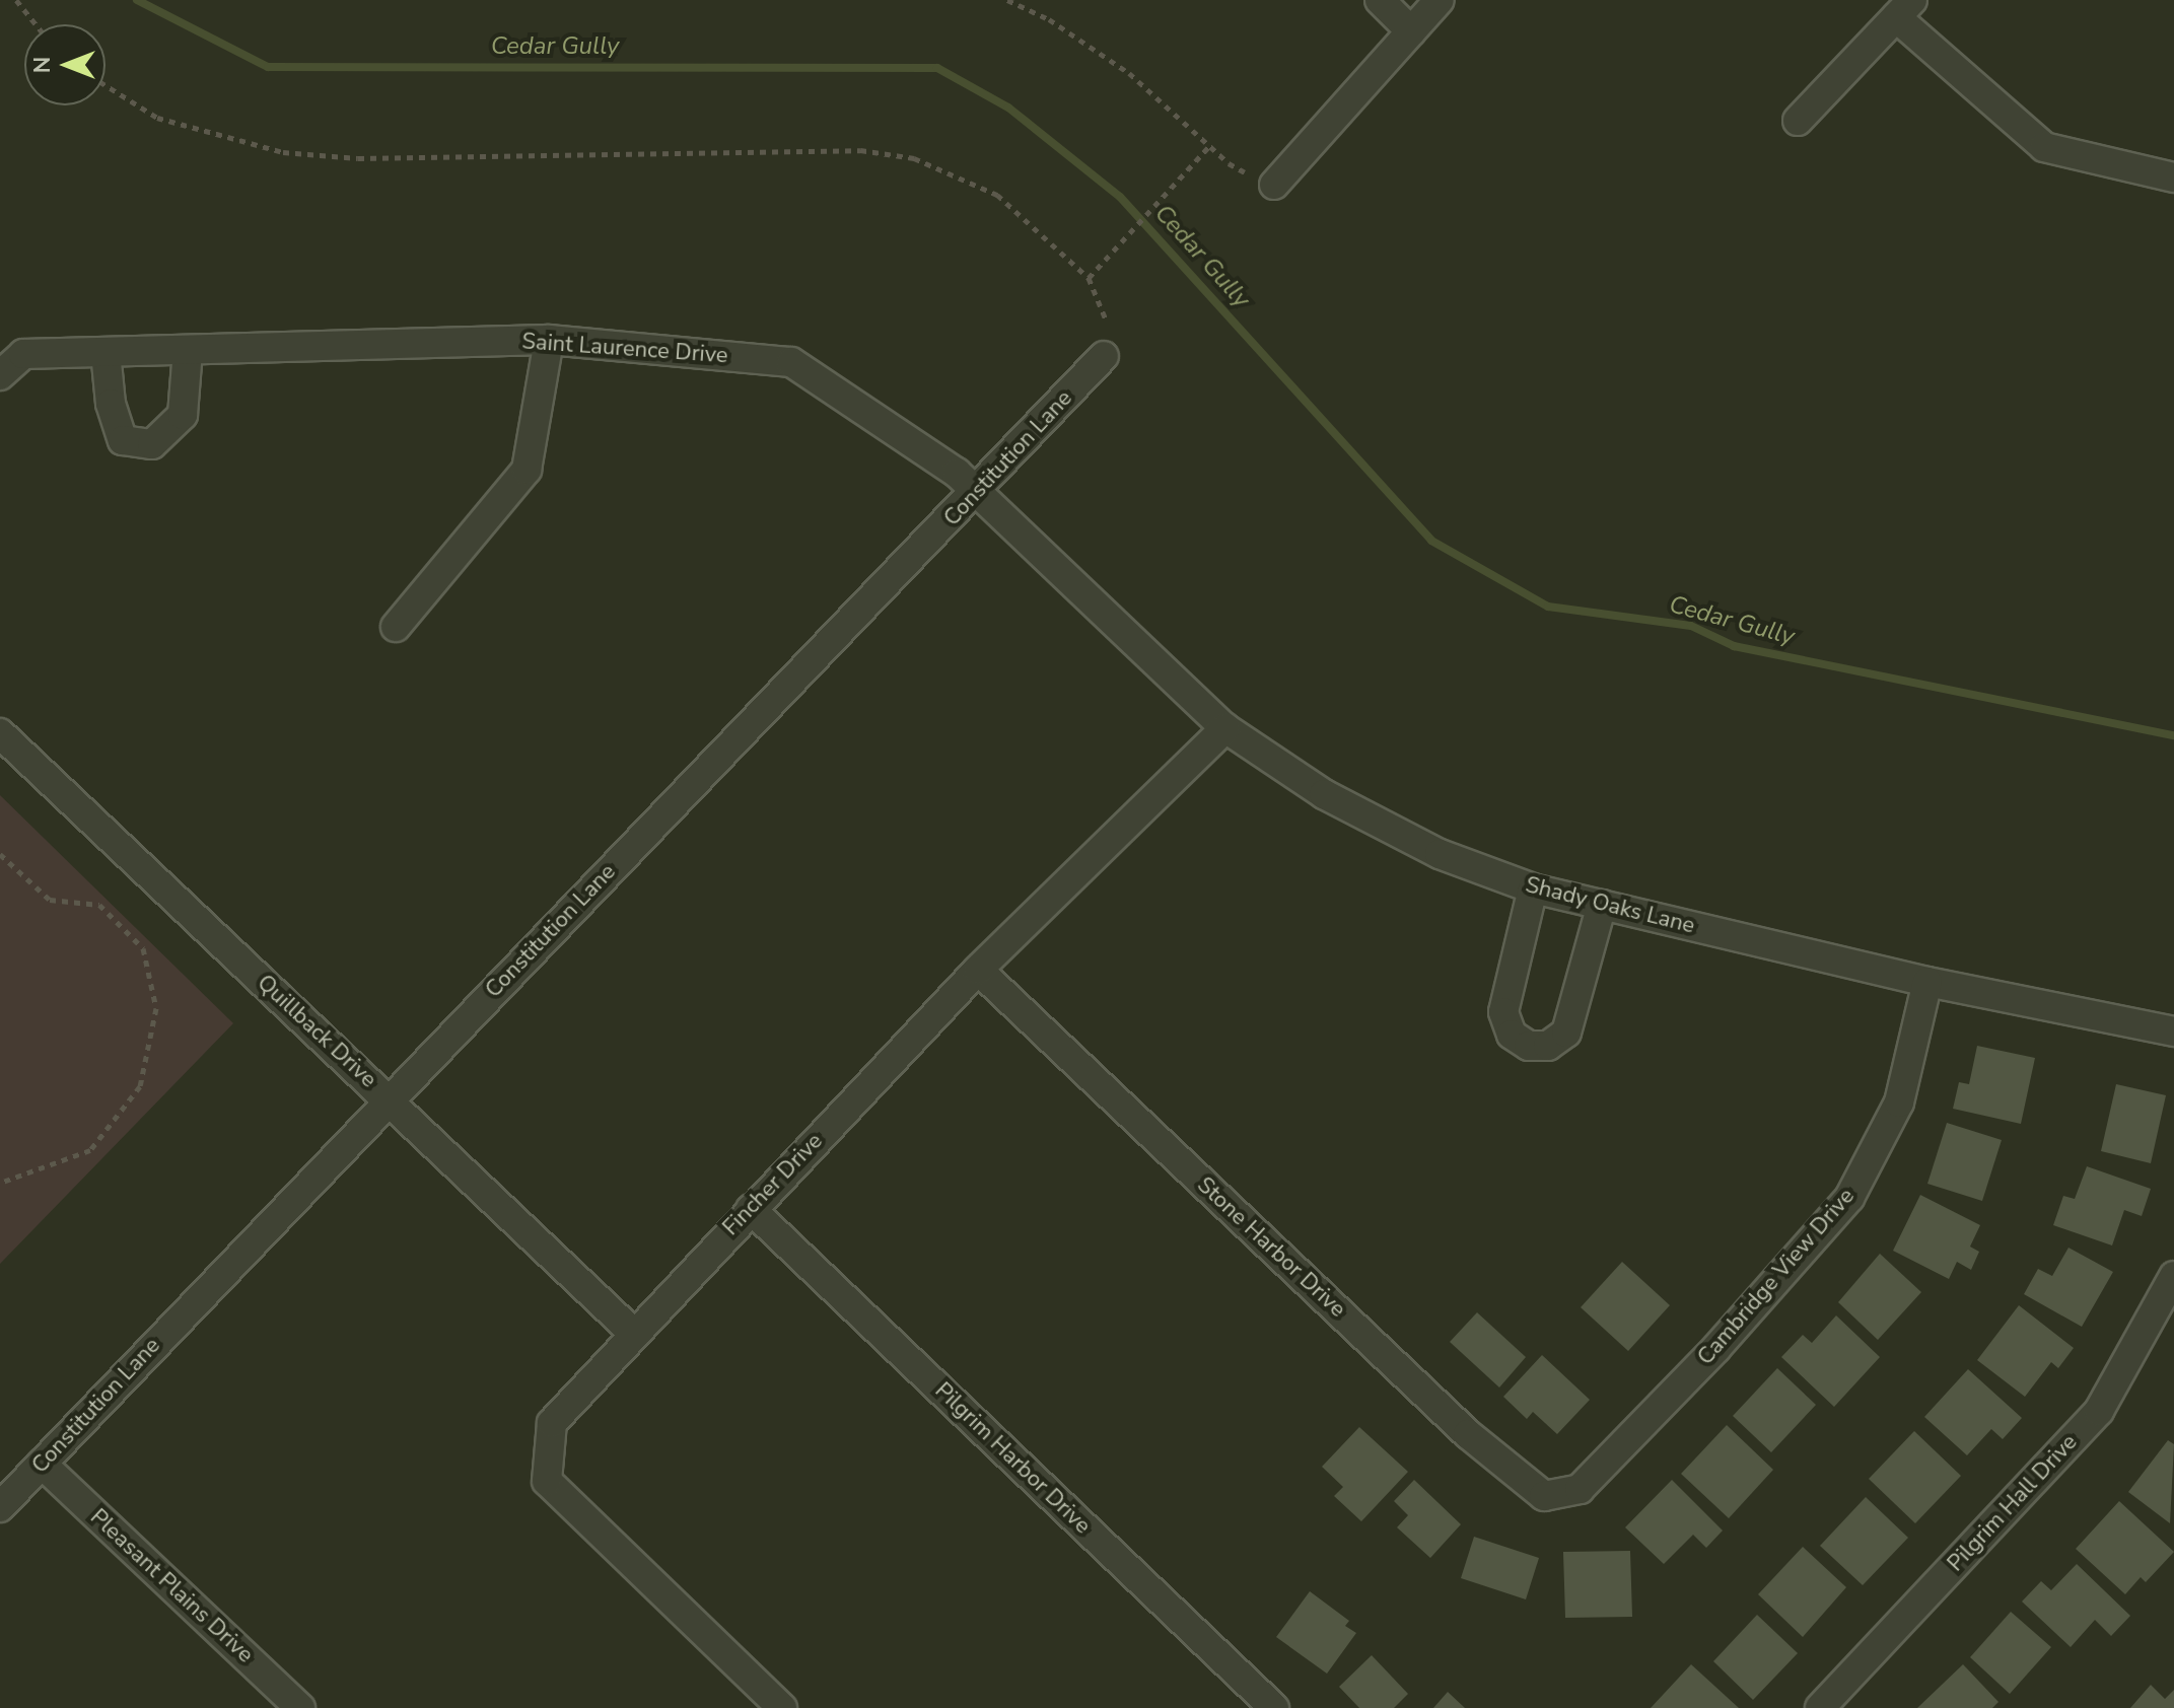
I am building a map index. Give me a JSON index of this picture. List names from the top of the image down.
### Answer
{
  "streets": {
    "street": [
      "Saint Laurence Drive",
      "Constitution Lane",
      "Shady Oaks Lane",
      "Quillback Drive",
      "Fincher Drive",
      "Stone Harbor Drive",
      "Cambridge View Drive",
      "Pilgrim Harbor Drive",
      "Pilgrim Hall Drive",
      "Pleasant Plains Drive"
    ]
  },
  "crossings": [
    ["Saint Laurence Drive", "Constitution Lane"],
    ["Saint Laurence Drive", "Shady Oaks Lane"],
    ["Constitution Lane", "Quillback Drive"],
    ["Constitution Lane", "Pleasant Plains Drive"],
    ["Shady Oaks Lane", "Fincher Drive"],
    ["Shady Oaks Lane", "Cambridge View Drive"],
    ["Quillback Drive", "Fincher Drive"],
    ["Fincher Drive", "Stone Harbor Drive"],
    ["Fincher Drive", "Pilgrim Harbor Drive"],
    ["Stone Harbor Drive", "Cambridge View Drive"]
  ],
  "water": ["Cedar Gully"],
  "north": "left"
}
